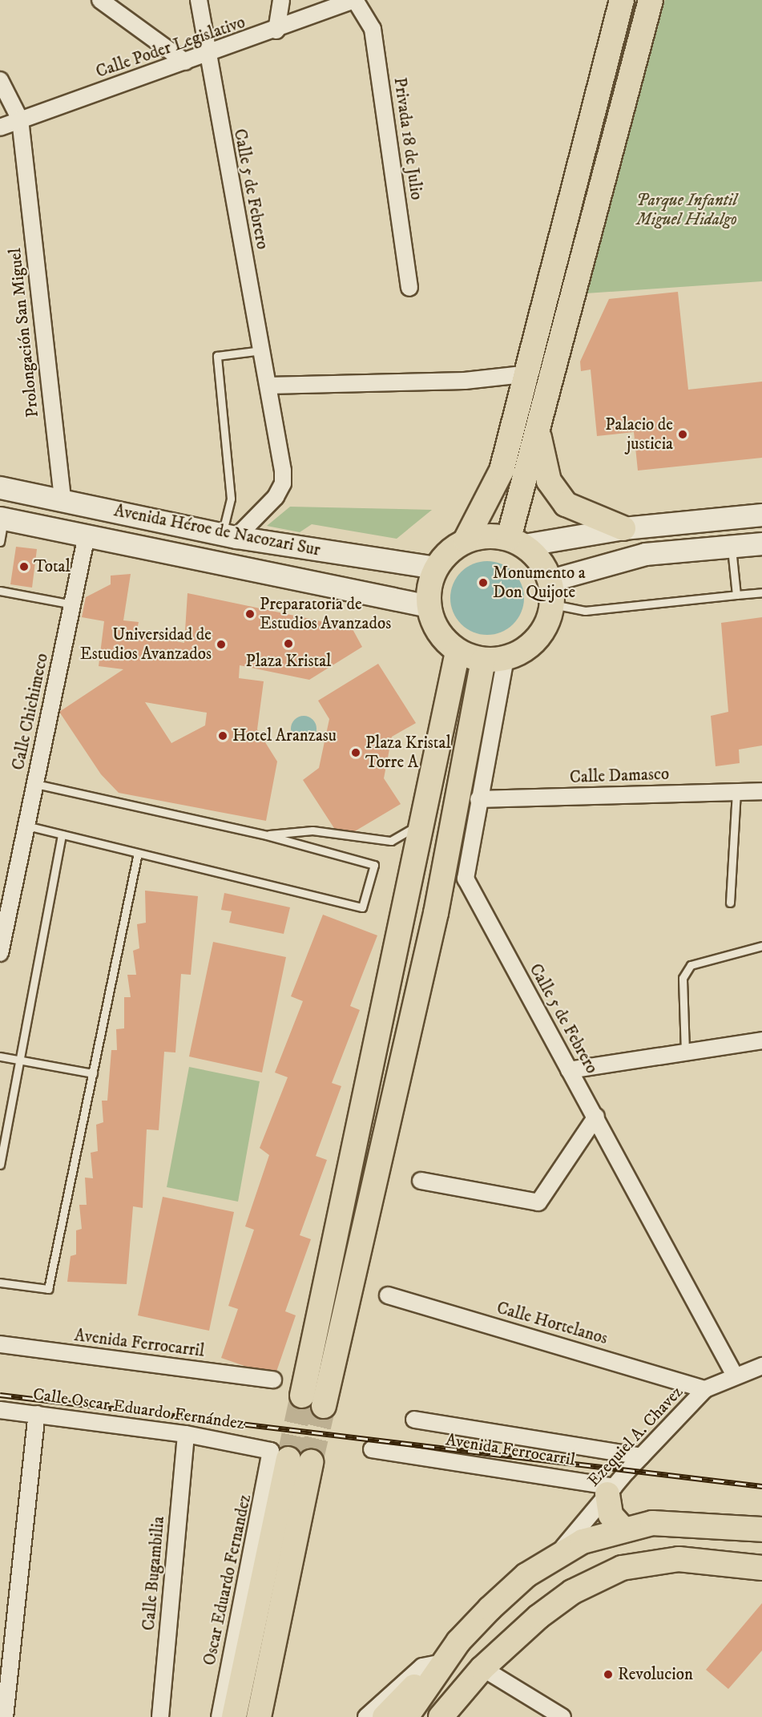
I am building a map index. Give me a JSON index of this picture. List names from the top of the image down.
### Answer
{
  "streets": {
    "main road": ["Avenida Héroe de Nacozari Sur"],
    "street": [
      "Calle Poder Legislativo",
      "Privada 18 de Julio",
      "Calle 5 de Febrero",
      "Prolongación San Miguel",
      "Calle Chichimeco",
      "Calle Damasco",
      "Calle Hortelanos",
      "Avenida Ferrocarril",
      "Calle Oscar Eduardo Fernández",
      "Ezequiel A. Chavez",
      "Calle Bugambilia",
      "Oscar Eduardo Fernandez"
    ]
  },
  "crossings": [
    ["Calle Poder Legislativo", "Privada 18 de Julio"],
    ["Calle Poder Legislativo", "Calle 5 de Febrero"],
    ["Calle Poder Legislativo", "Prolongación San Miguel"],
    ["Calle 5 de Febrero", "Avenida Héroe de Nacozari Sur"],
    ["Calle 5 de Febrero", "Calle Damasco"],
    ["Calle 5 de Febrero", "Ezequiel A. Chavez"],
    ["Prolongación San Miguel", "Avenida Héroe de Nacozari Sur"],
    ["Avenida Héroe de Nacozari Sur", "Calle Chichimeco"],
    ["Calle Hortelanos", "Ezequiel A. Chavez"],
    ["Avenida Ferrocarril", "Ezequiel A. Chavez"],
    ["Calle Oscar Eduardo Fernández", "Calle Bugambilia"],
    ["Calle Oscar Eduardo Fernández", "Oscar Eduardo Fernandez"]
  ],
  "parks": ["Parque Infantil Miguel Hidalgo"],
  "places": [
    "Palacio de justicia",
    "Total",
    "Monumento a Don Quijote",
    "Preparatoria de Estudios Avanzados",
    "Plaza Kristal",
    "Universidad de Estudios Avanzados",
    "Hotel Aranzasu",
    "Plaza Kristal Torre A",
    "Revolucion"
  ]
}
